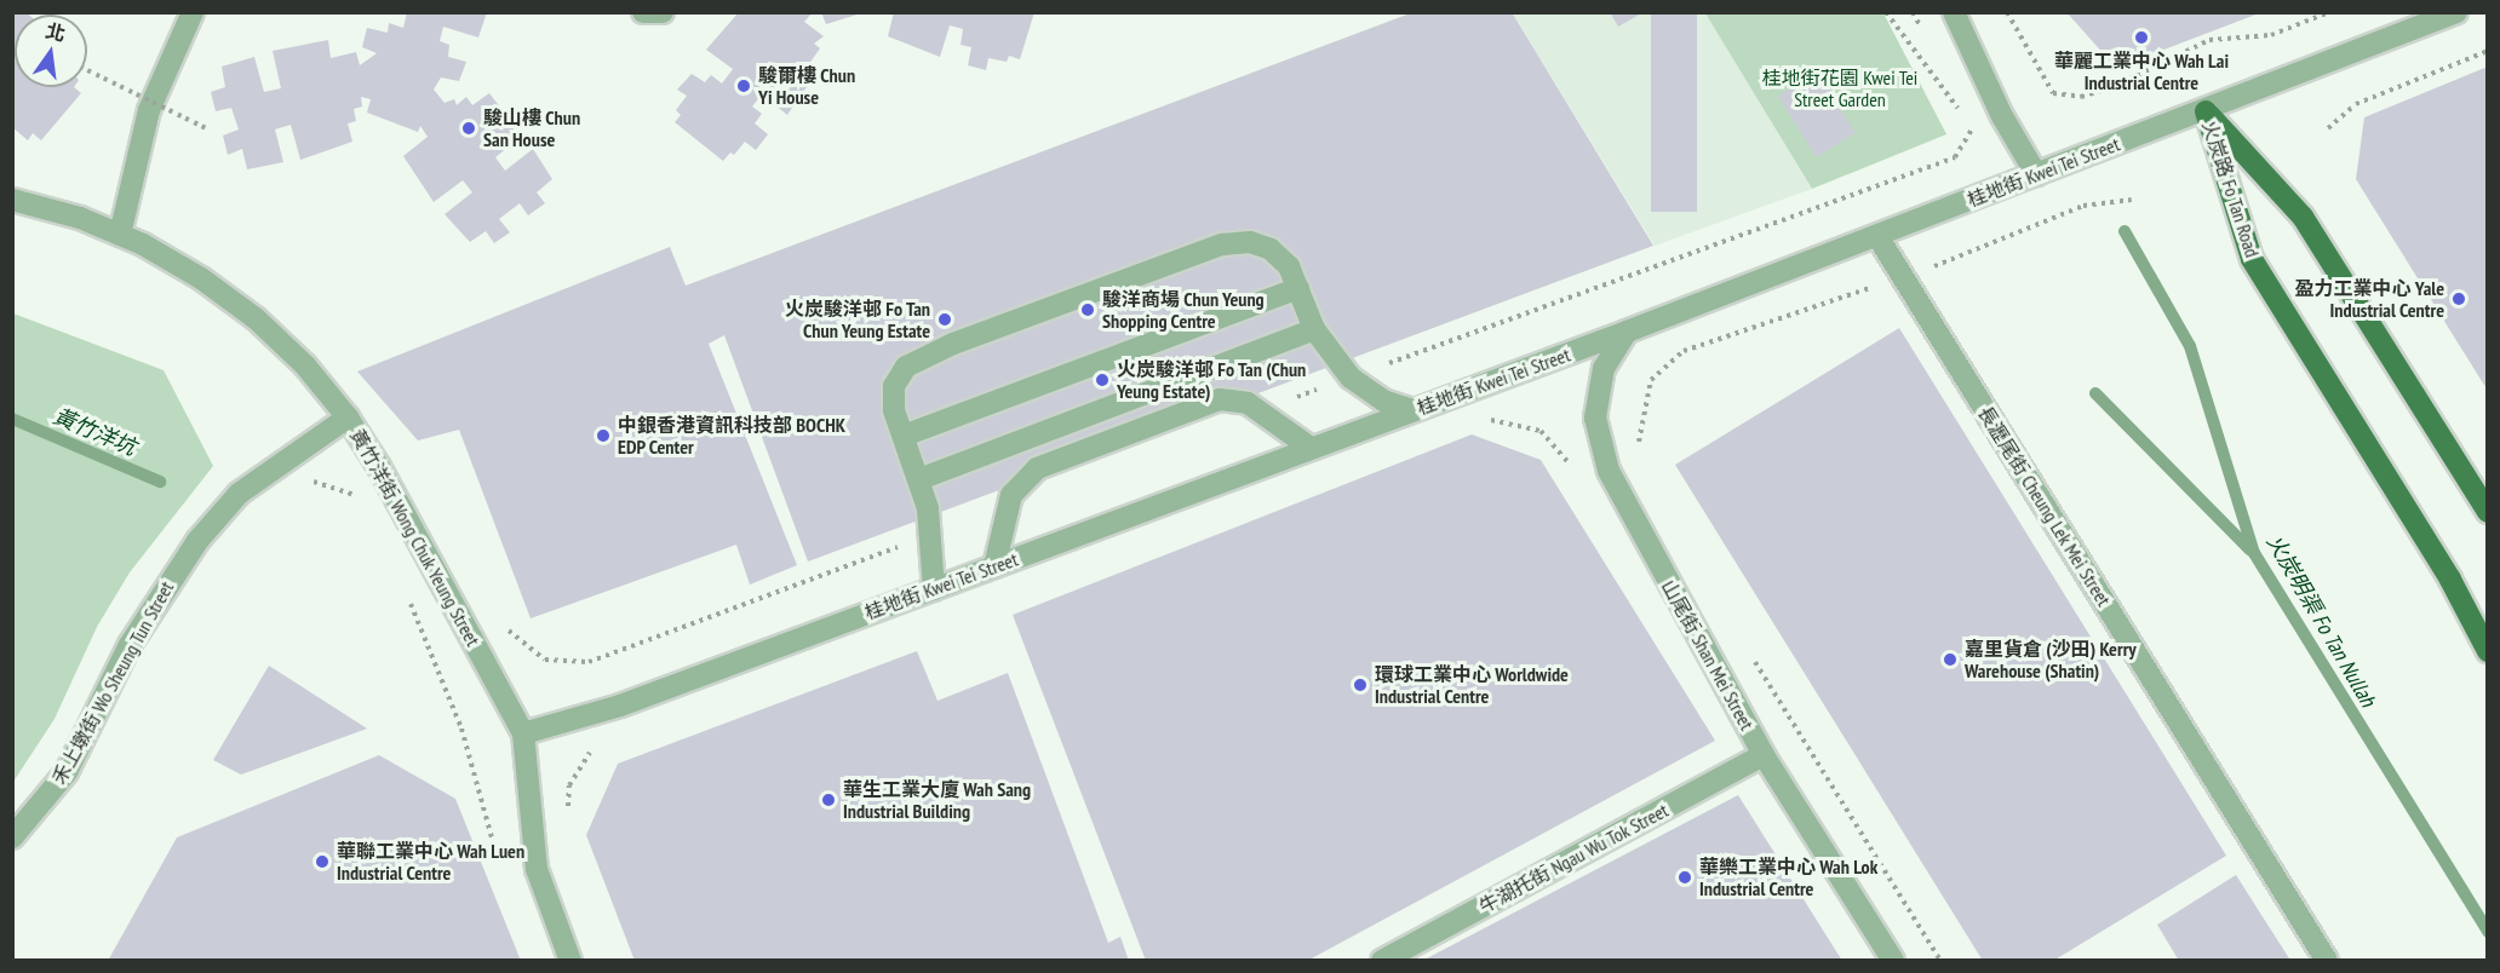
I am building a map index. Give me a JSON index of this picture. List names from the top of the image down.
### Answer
{
  "streets": {
    "main road": ["火炭路 Fo Tan Road"],
    "street": [
      "桂地街 Kwei Tei Street",
      "長瀝尾街 Cheung Lek Mei Street",
      "黃竹洋街 Wong Chuk Yeung Street",
      "山尾街 Shan Mei Street",
      "禾上墩街 Wo Sheung Tun Street",
      "牛湖托街 Ngau Wu Tok Street"
    ]
  },
  "crossings": [
    ["桂地街 Kwei Tei Street", "火炭路 Fo Tan Road"],
    ["桂地街 Kwei Tei Street", "長瀝尾街 Cheung Lek Mei Street"],
    ["桂地街 Kwei Tei Street", "黃竹洋街 Wong Chuk Yeung Street"],
    ["桂地街 Kwei Tei Street", "山尾街 Shan Mei Street"],
    ["黃竹洋街 Wong Chuk Yeung Street", "禾上墩街 Wo Sheung Tun Street"],
    ["山尾街 Shan Mei Street", "牛湖托街 Ngau Wu Tok Street"]
  ],
  "water": ["黃竹洋坑", "火炭明渠 Fo Tan Nullah"],
  "parks": ["桂地街花園 Kwei Tei Street Garden"],
  "places": [
    "華麗工業中心 Wah Lai Industrial Centre",
    "駿爾樓 Chun Yi House",
    "駿山樓 Chun San House",
    "盈力工業中心 Yale Industrial Centre",
    "駿洋商場 Chun Yeung Shopping Centre",
    "火炭駿洋邨 Fo Tan Chun Yeung Estate",
    "火炭駿洋邨 Fo Tan (Chun Yeung Estate)",
    "中銀香港資訊科技部 BOCHK EDP Center",
    "嘉里貨倉 (沙田) Kerry Warehouse (Shatin)",
    "環球工業中心 Worldwide Industrial Centre",
    "華生工業大廈 Wah Sang Industrial Building",
    "華聯工業中心 Wah Luen Industrial Centre",
    "華樂工業中心 Wah Lok Industrial Centre"
  ],
  "north": "top"
}
